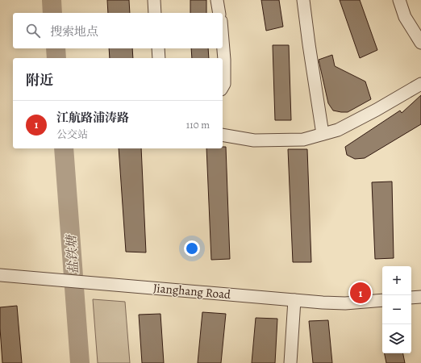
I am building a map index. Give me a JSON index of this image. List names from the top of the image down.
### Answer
{
  "streets": {
    "street": ["Jianghang Road"]
  },
  "water": ["盐铁塘"],
  "page": {
    "search": "搜索地点",
    "heading": "附近",
    "list": [
      {
        "mark": "1",
        "name": "江航路浦涛路",
        "note": "公交站",
        "value": "110 m"
      }
    ],
    "map_buttons": ["+", "−"],
    "pins": "1"
  }
}
